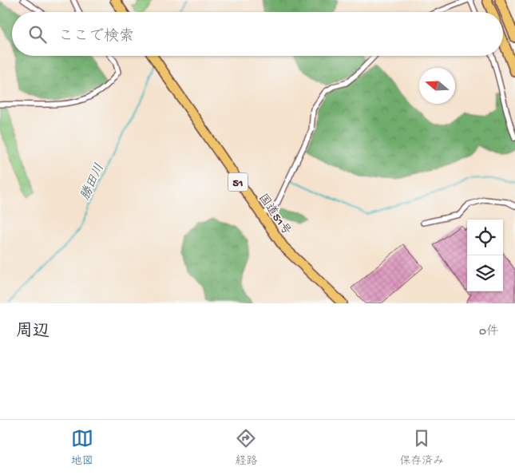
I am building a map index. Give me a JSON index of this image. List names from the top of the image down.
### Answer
{
  "streets": {
    "highway": ["51", "国道51号"]
  },
  "water": ["勝田川"],
  "north": "left",
  "page": {
    "search": "ここで検索",
    "heading": ["周辺", "0件"],
    "nav": ["地図", "経路", "保存済み"]
  }
}
